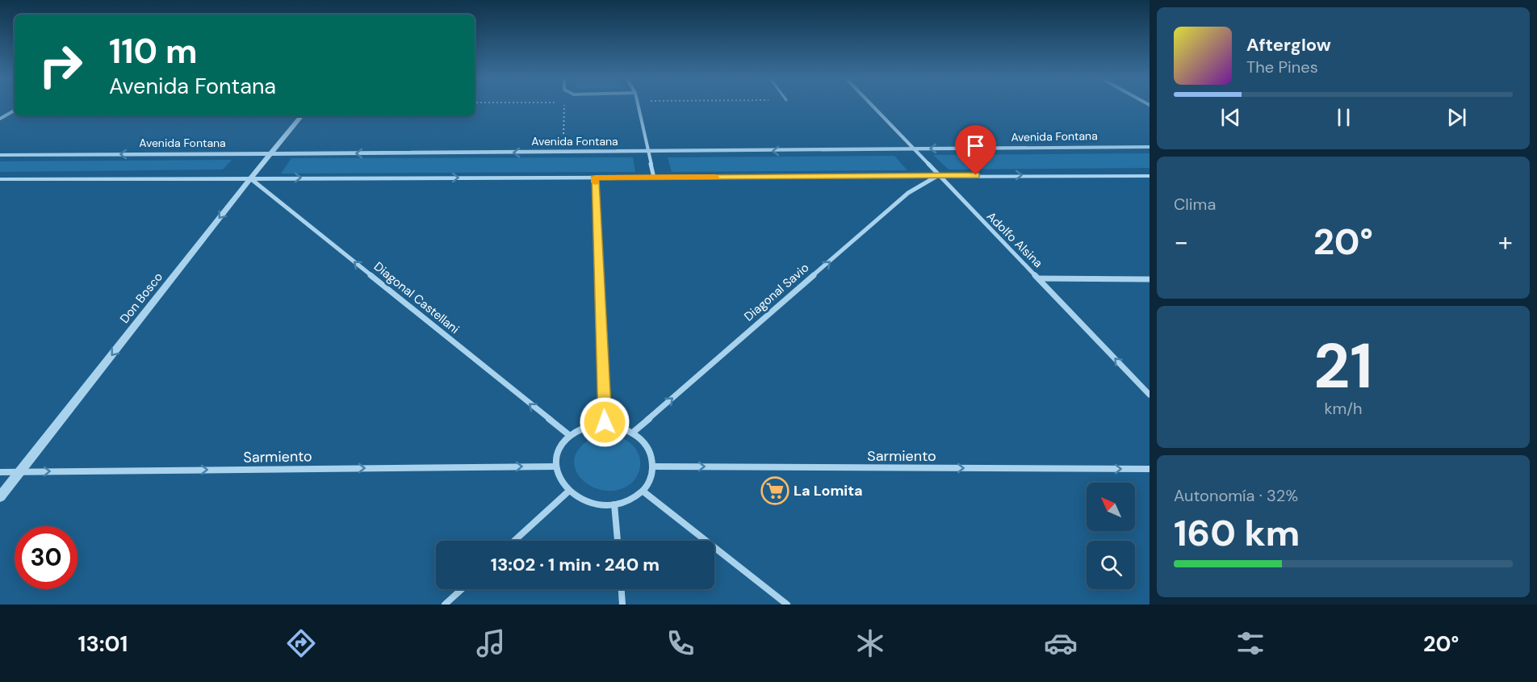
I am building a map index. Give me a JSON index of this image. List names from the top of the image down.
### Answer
{
  "streets": {
    "street": [
      "Avenida Fontana",
      "Adolfo Alsina",
      "Diagonal Savio",
      "Don Bosco",
      "Diagonal Castellani",
      "Sarmiento"
    ]
  },
  "crossings": [
    ["Avenida Fontana", "Adolfo Alsina"],
    ["Avenida Fontana", "Don Bosco"],
    ["Adolfo Alsina", "Diagonal Savio"],
    ["Diagonal Savio", "Diagonal Castellani"],
    ["Diagonal Savio", "Sarmiento"],
    ["Don Bosco", "Diagonal Castellani"],
    ["Don Bosco", "Sarmiento"],
    ["Diagonal Castellani", "Sarmiento"]
  ],
  "one_way": [
    "Adolfo Alsina",
    "Diagonal Savio",
    "Don Bosco",
    "Diagonal Castellani",
    "Sarmiento"
  ],
  "places": {
    "supermarket": ["La Lomita"]
  },
  "north": "top left",
  "page": {
    "turn": ["110 m", "Avenida Fontana"],
    "song": ["Afterglow", "The Pines"],
    "tile": [
      "Clima",
      ["21", "km/h"],
      ["Autonomía · 32%", "160 km"]
    ],
    "heat": ["−", "20°", "+"],
    "limit": "30",
    "trip": "13:02 · 1 min · 240 m",
    "tabs": ["13:01", "20°"]
  }
}
